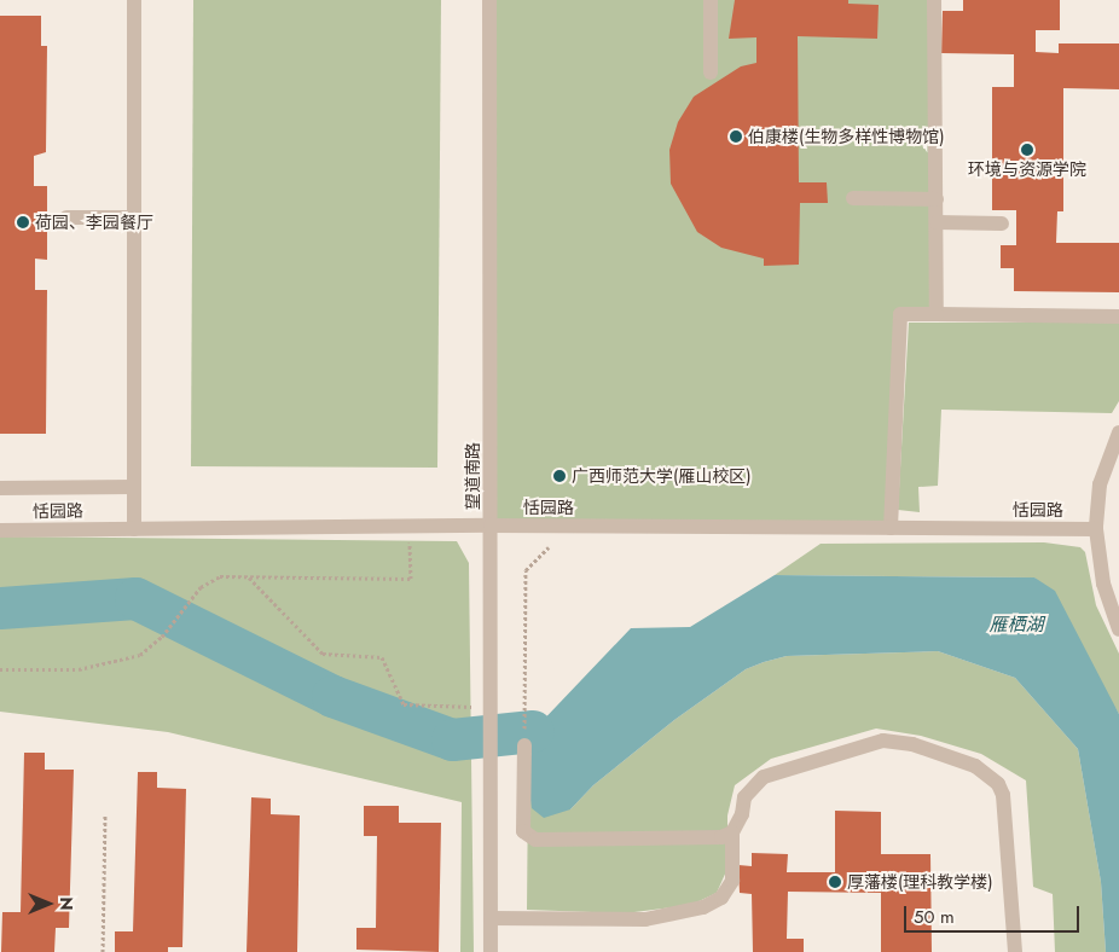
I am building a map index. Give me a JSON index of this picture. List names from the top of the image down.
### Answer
{
  "streets": {
    "street": ["望道南路", "恬园路"]
  },
  "crossings": [
    ["望道南路", "恬园路"]
  ],
  "water": ["雁栖湖"],
  "places": [
    "伯康楼(生物多样性博物馆)",
    "环境与资源学院",
    "荷园、李园餐厅",
    "广西师范大学(雁山校区)",
    "厚藩楼(理科教学楼)"
  ],
  "scale_bar": "50 m",
  "north": "right"
}
